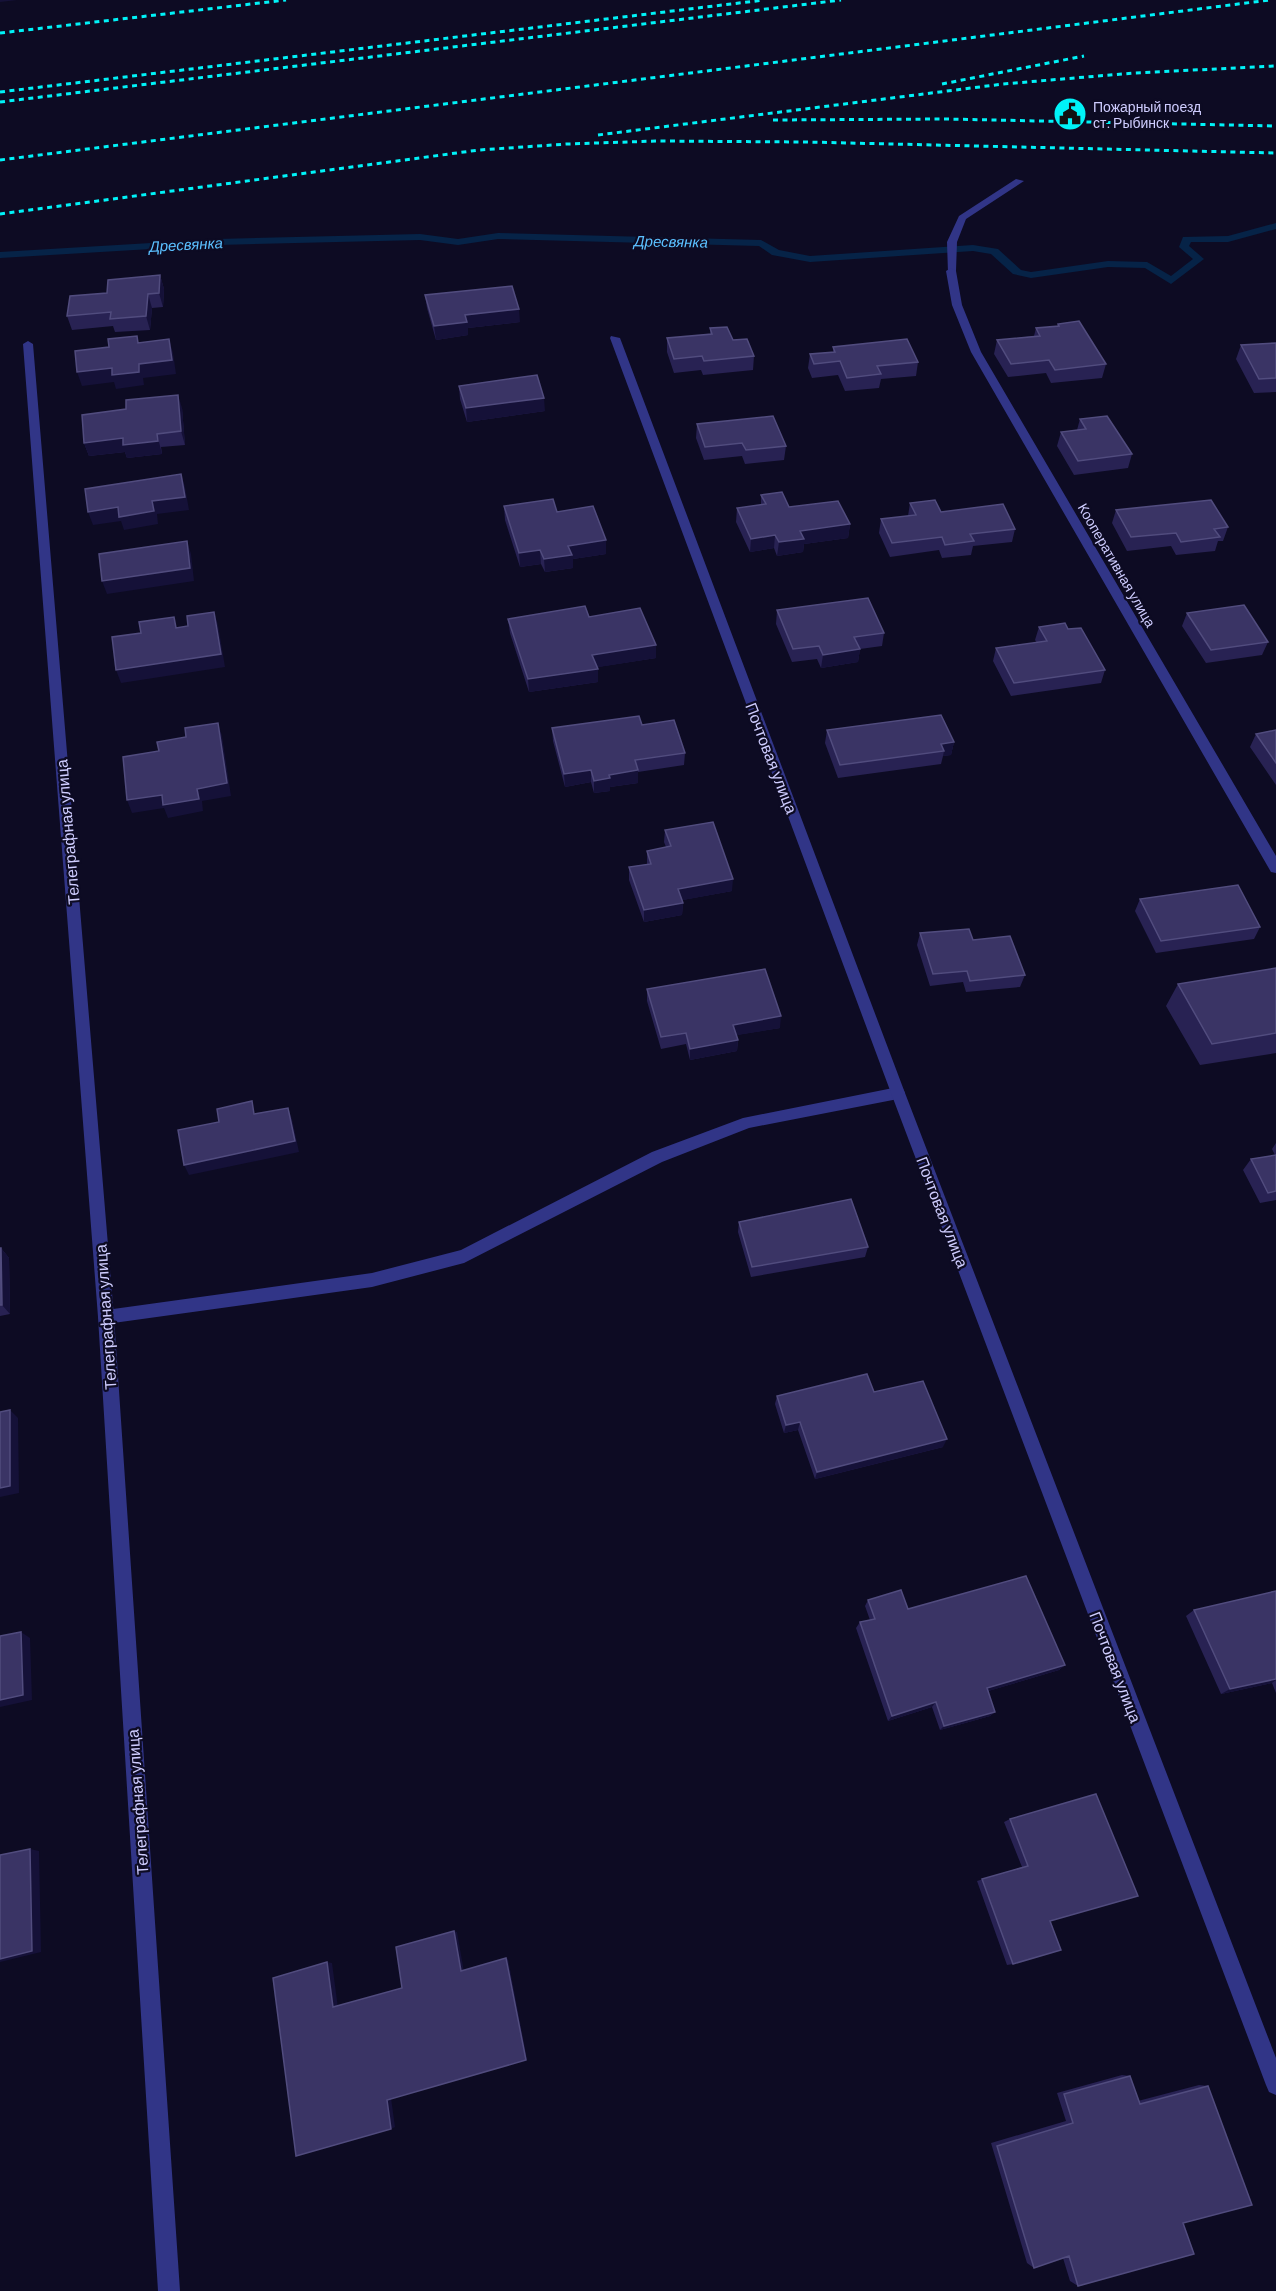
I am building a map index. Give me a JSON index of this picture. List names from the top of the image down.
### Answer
{
  "streets": {
    "street": ["Кооперативная улица", "Почтовая улица", "Телеграфная улица"]
  },
  "water": ["Дресвянка"],
  "places": {
    "public building": ["Пожарный поезд ст. Рыбинск"]
  }
}
